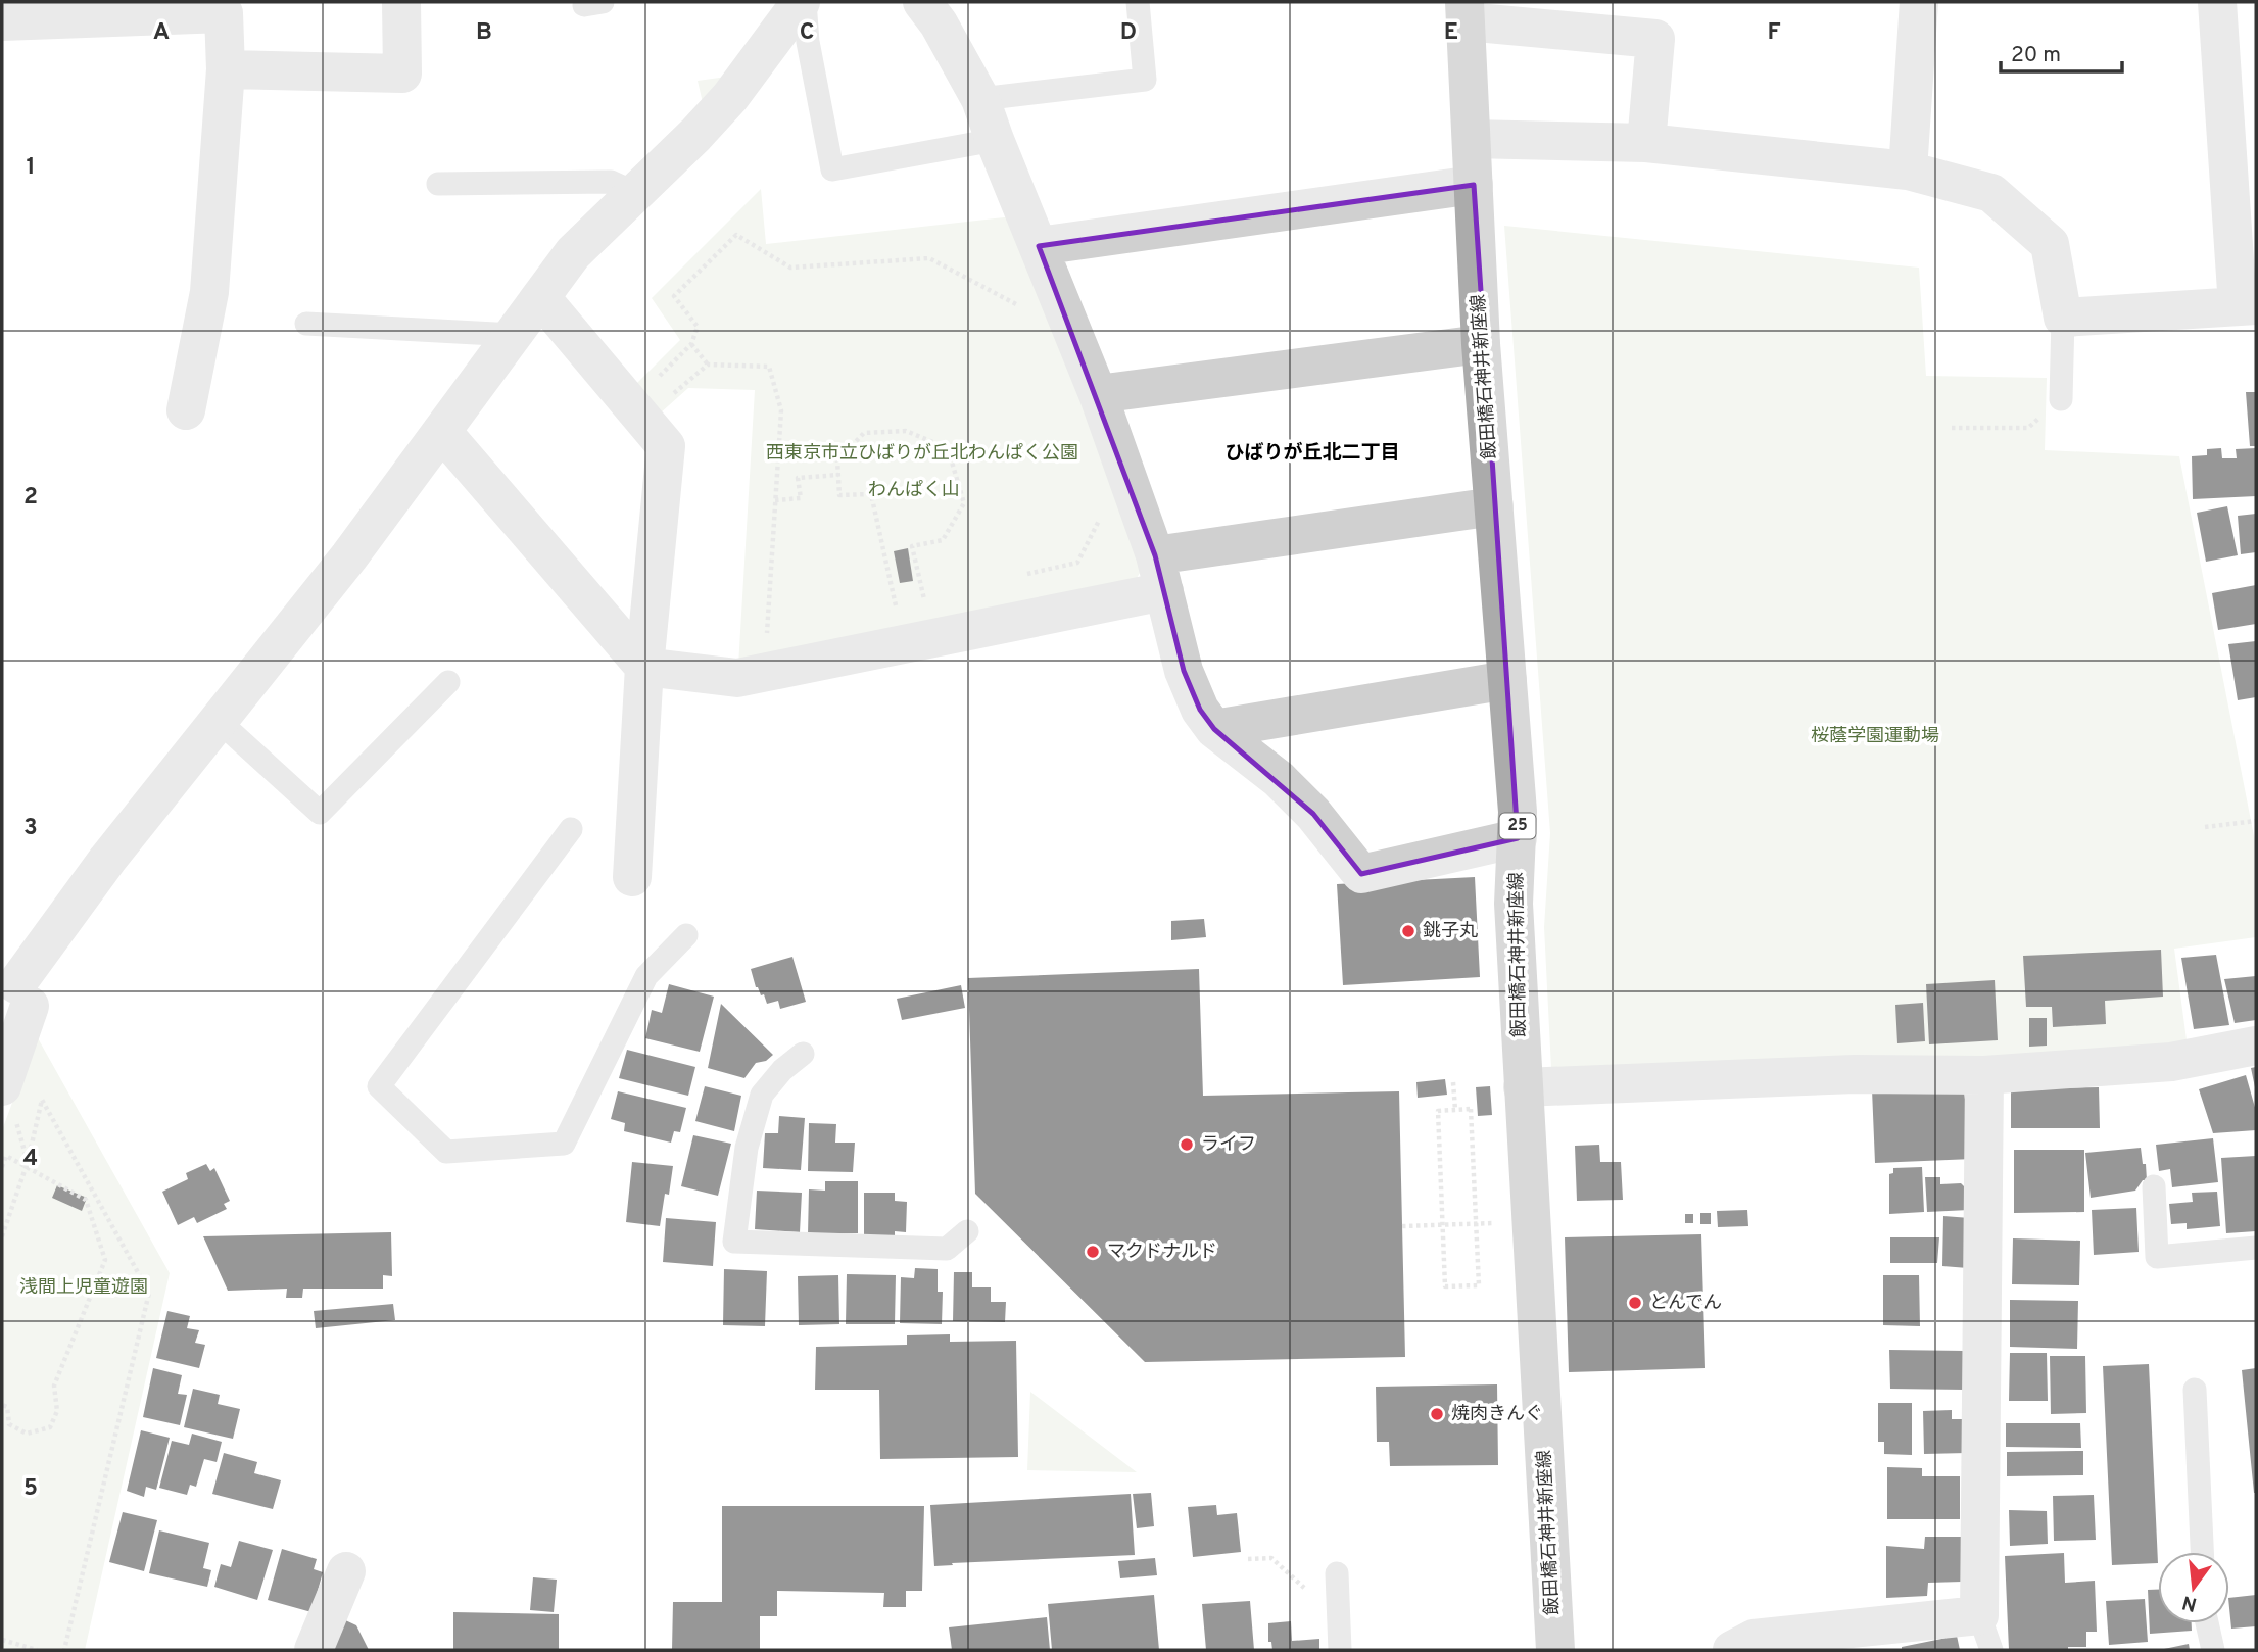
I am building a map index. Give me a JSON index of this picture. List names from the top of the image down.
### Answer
{
  "streets": {
    "main road": ["飯田橋石神井新座線", "25"]
  },
  "districts": ["ひばりが丘北二丁目"],
  "parks": [
    "西東京市立ひばりが丘北わんぱく公園",
    "わんぱく山",
    "桜蔭学園運動場",
    "浅間上児童遊園"
  ],
  "places": [
    "銚子丸",
    "ライフ",
    "マクドナルド",
    "とんでん",
    "焼肉きんぐ"
  ],
  "scale_bar": "20 m",
  "north": "bottom",
  "grid": {
    "columns": [
      "A",
      "B",
      "C",
      "D",
      "E",
      "F"
    ],
    "rows": [
      "1",
      "2",
      "3",
      "4",
      "5"
    ]
  }
}
